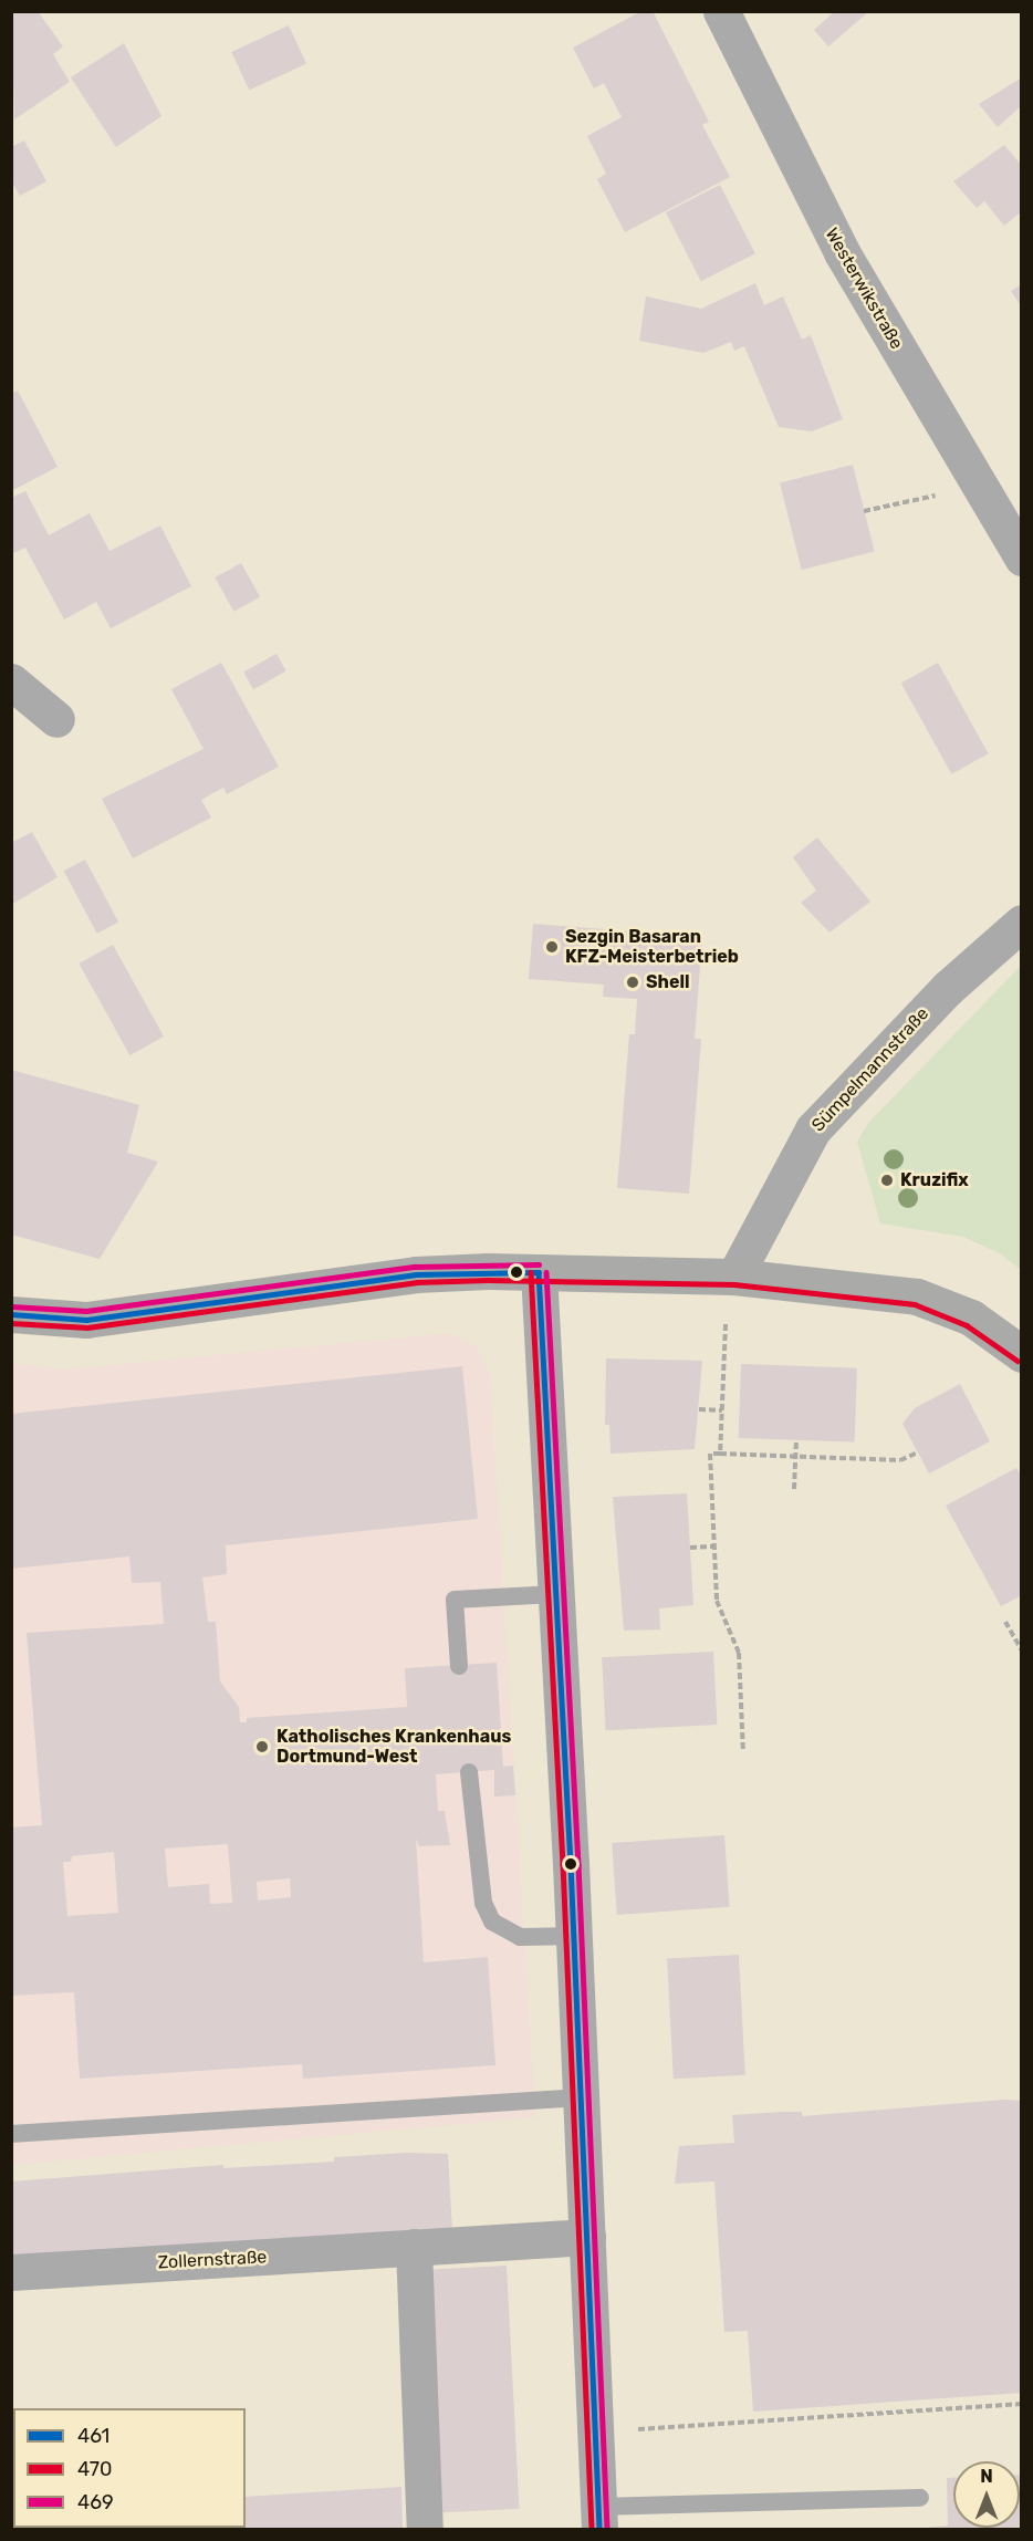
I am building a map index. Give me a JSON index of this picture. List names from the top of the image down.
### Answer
{
  "streets": {
    "street": ["Westerwikstraße", "Sümpelmannstraße", "Zollernstraße"]
  },
  "places": [
    "Sezgin Basaran KFZ-Meisterbetrieb",
    "Shell",
    "Kruzifix",
    "Katholisches Krankenhaus Dortmund-West"
  ],
  "lines": ["transit line 469", "transit line 461", "transit line 470"],
  "legend": ["461", "470", "469"],
  "north": "top"
}
